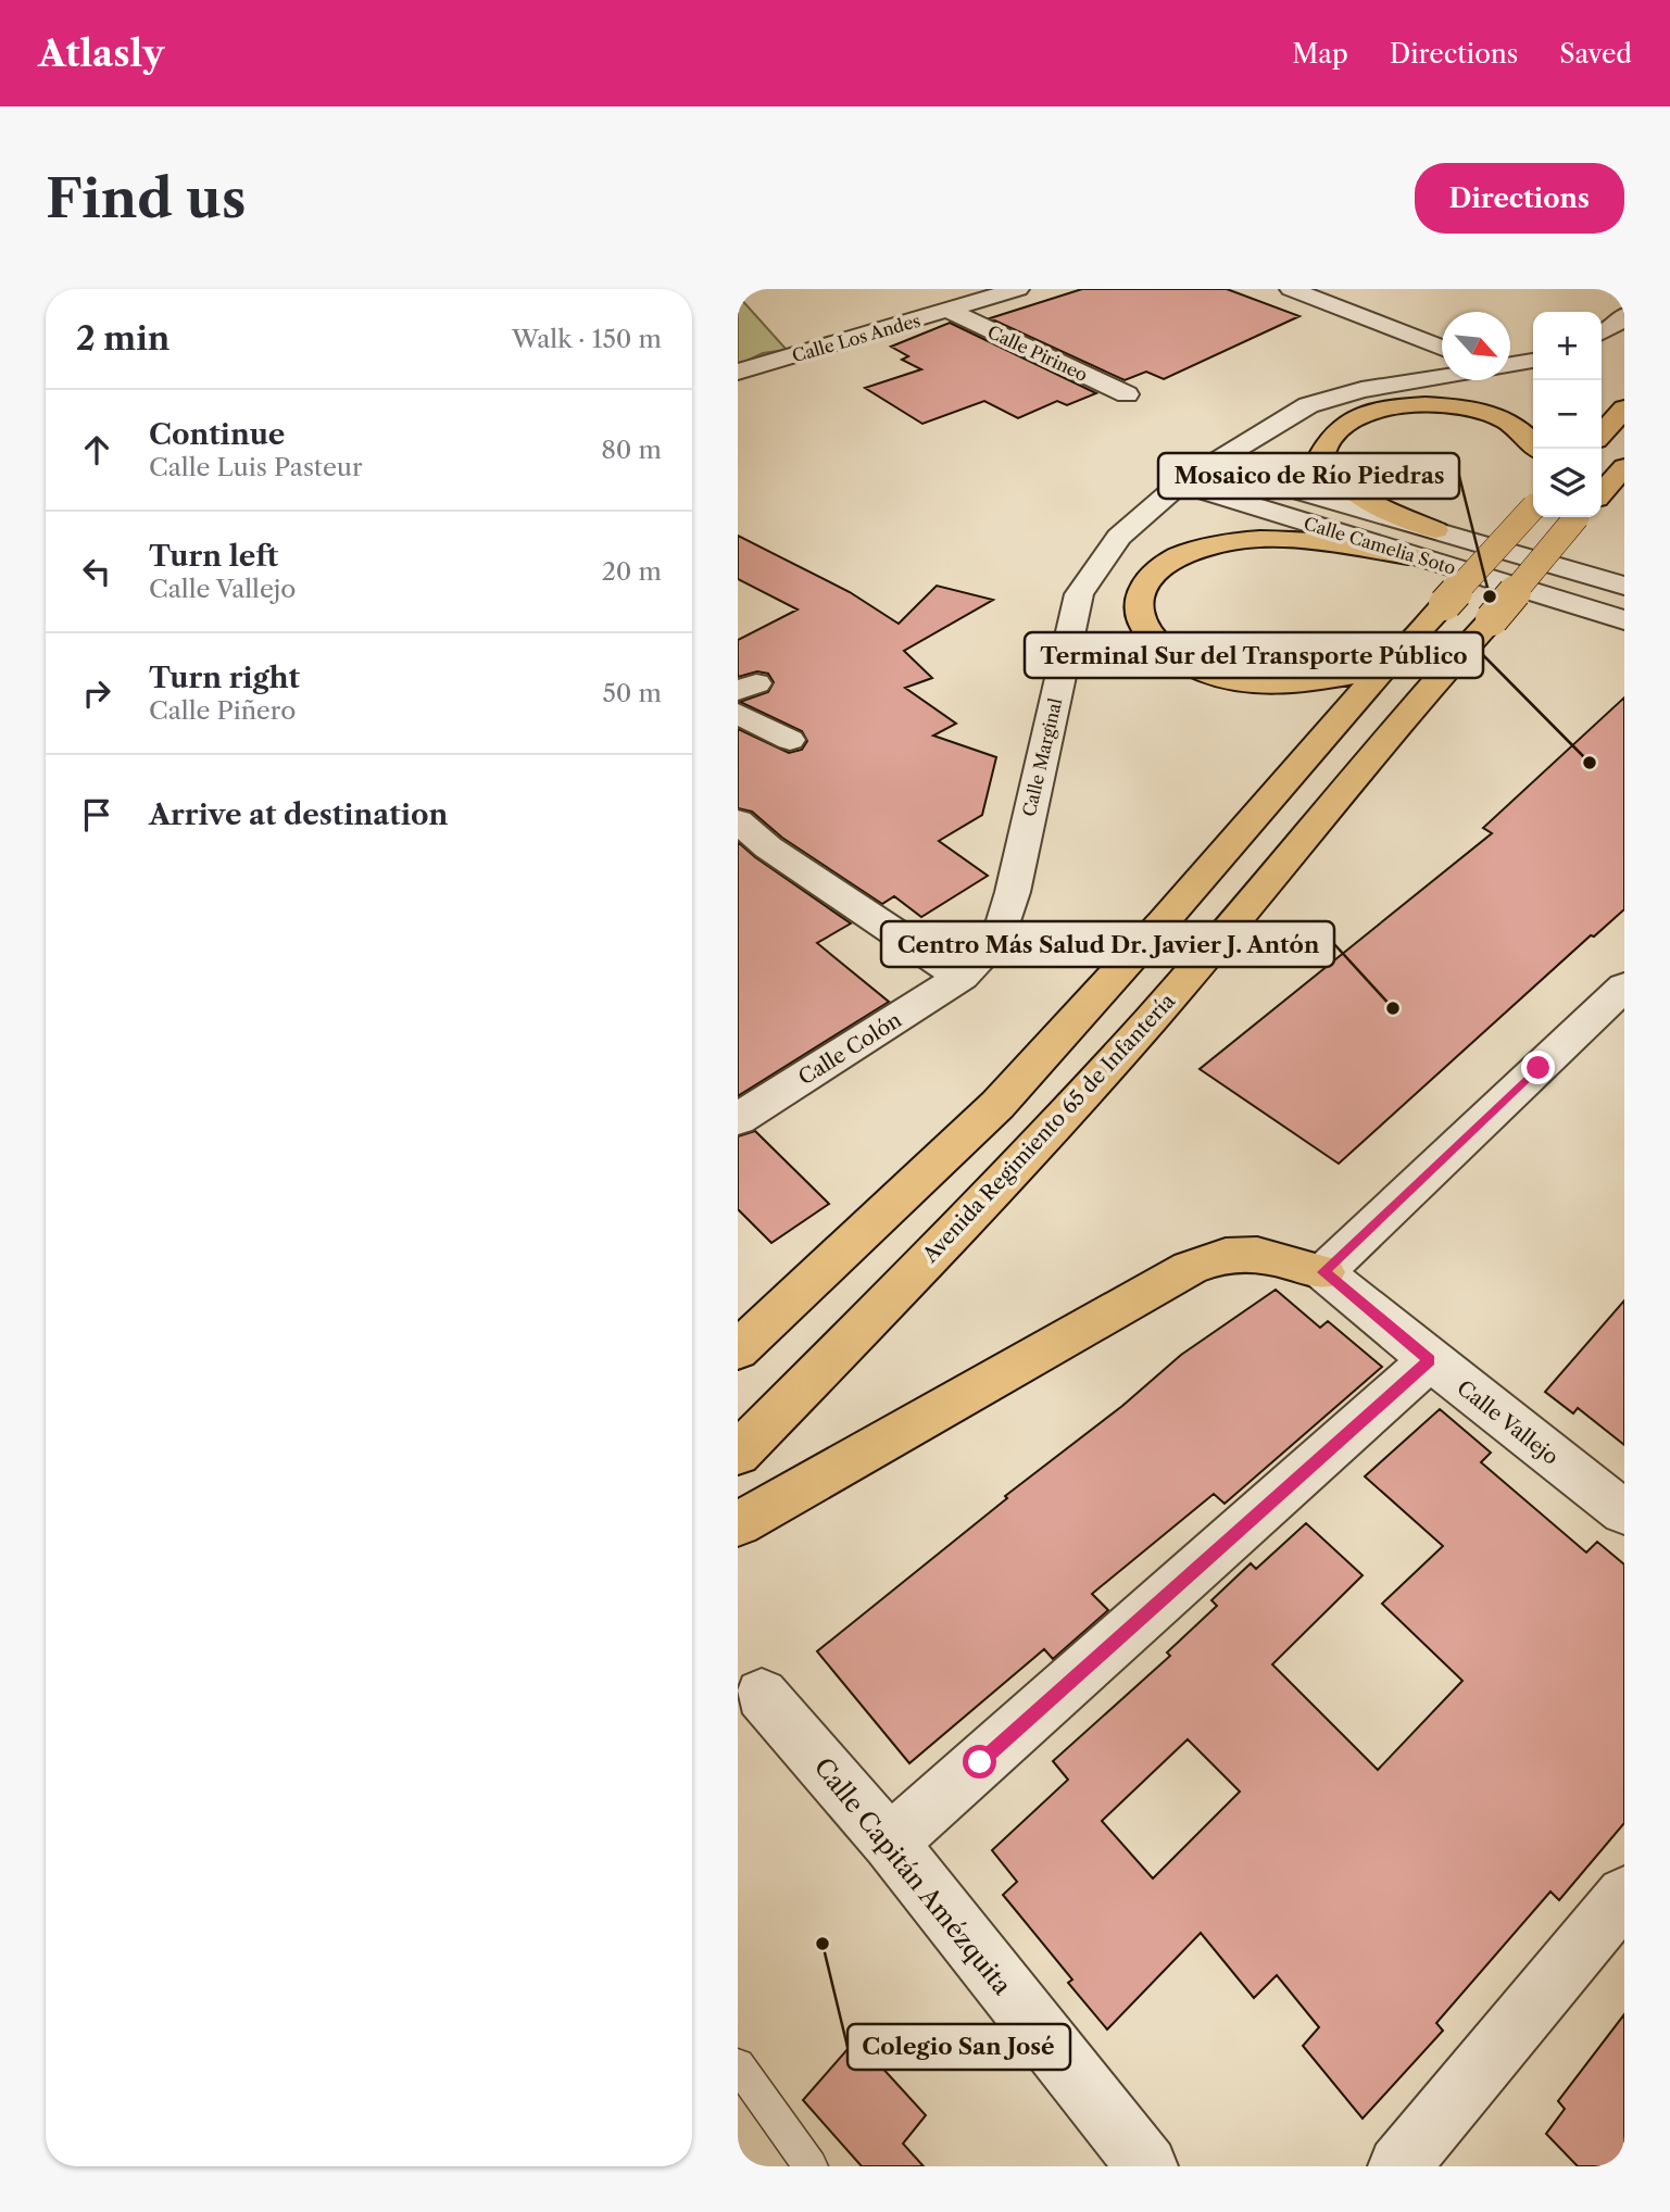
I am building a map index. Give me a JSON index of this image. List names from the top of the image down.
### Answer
{
  "streets": {
    "highway": ["Avenida Regimiento 65 de Infantería"],
    "street": [
      "Calle Los Andes",
      "Calle Pirineo",
      "Calle Camelia Soto",
      "Calle Marginal",
      "Calle Colón",
      "Calle Vallejo",
      "Calle Capitán Amézquita"
    ]
  },
  "crossings": [
    ["Calle Los Andes", "Calle Pirineo"],
    ["Calle Camelia Soto", "Calle Marginal"],
    ["Calle Marginal", "Calle Colón"]
  ],
  "places": [
    "Mosaico de Río Piedras",
    "Terminal Sur del Transporte Público",
    "Centro Más Salud Dr. Javier J. Antón",
    "Colegio San José"
  ],
  "north": "bottom right",
  "page": {
    "header": "Atlasly",
    "nav": ["Map", "Directions", "Saved"],
    "buttons": "Directions",
    "title": "Find us",
    "heading": ["2 min", "Walk · 150 m"],
    "map_buttons": ["+", "−"],
    "list": [
      ["Continue", "Calle Luis Pasteur", "80 m"],
      ["Turn left", "Calle Vallejo", "20 m"],
      ["Turn right", "Calle Piñero", "50 m"],
      "Arrive at destination"
    ]
  }
}
